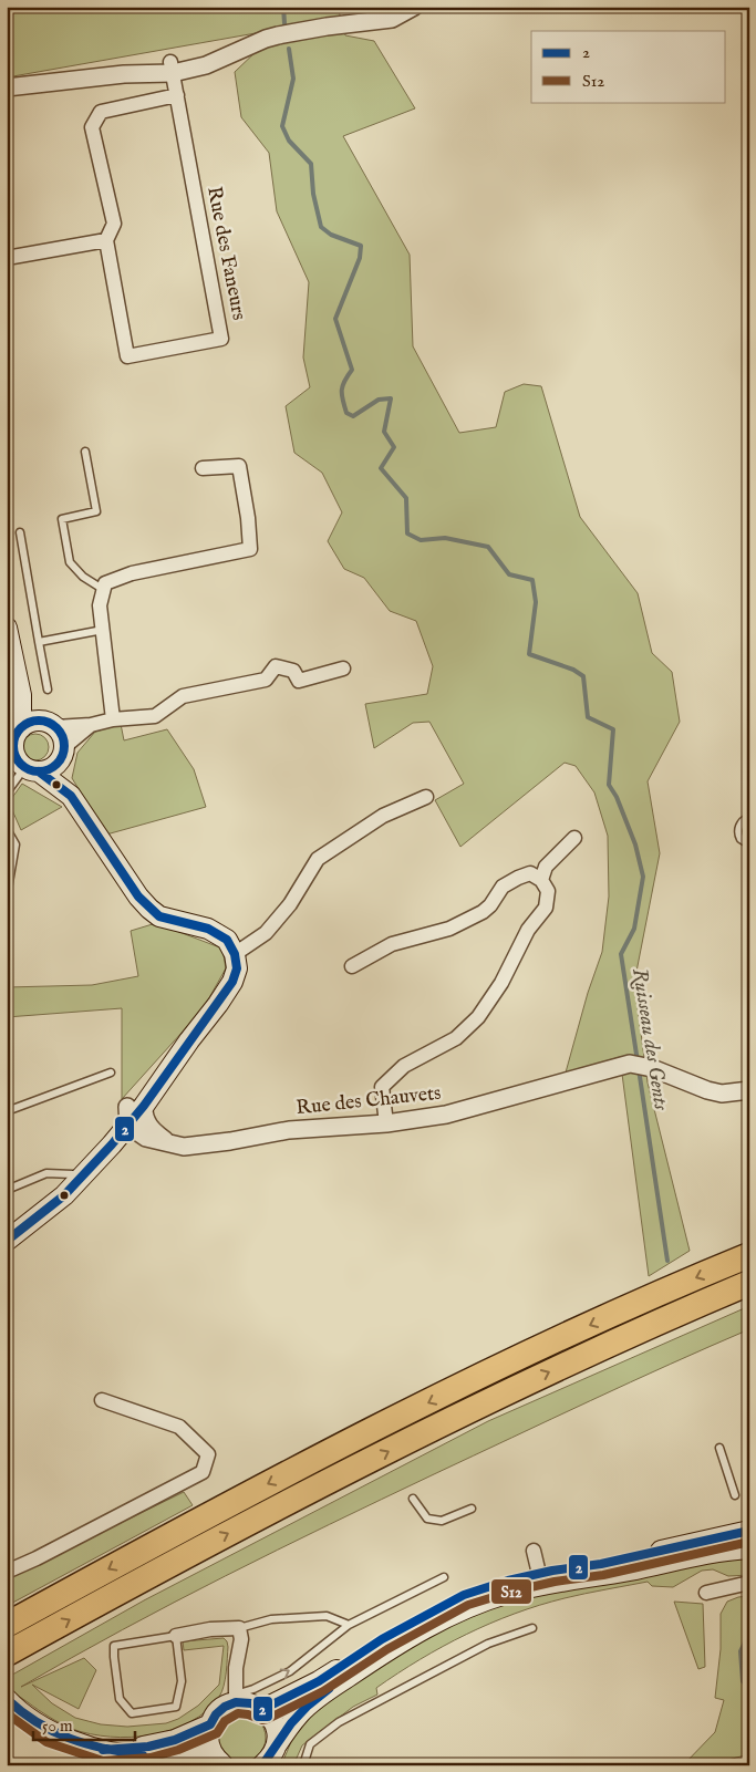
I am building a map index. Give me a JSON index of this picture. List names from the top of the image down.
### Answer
{
  "streets": {
    "street": ["Rue des Faneurs", "Rue des Chauvets"]
  },
  "water": ["Ruisseau des Gents"],
  "lines": ["transit line 2", "transit line S12"],
  "legend": ["2", "S12"],
  "scale_bar": "50 m"
}
